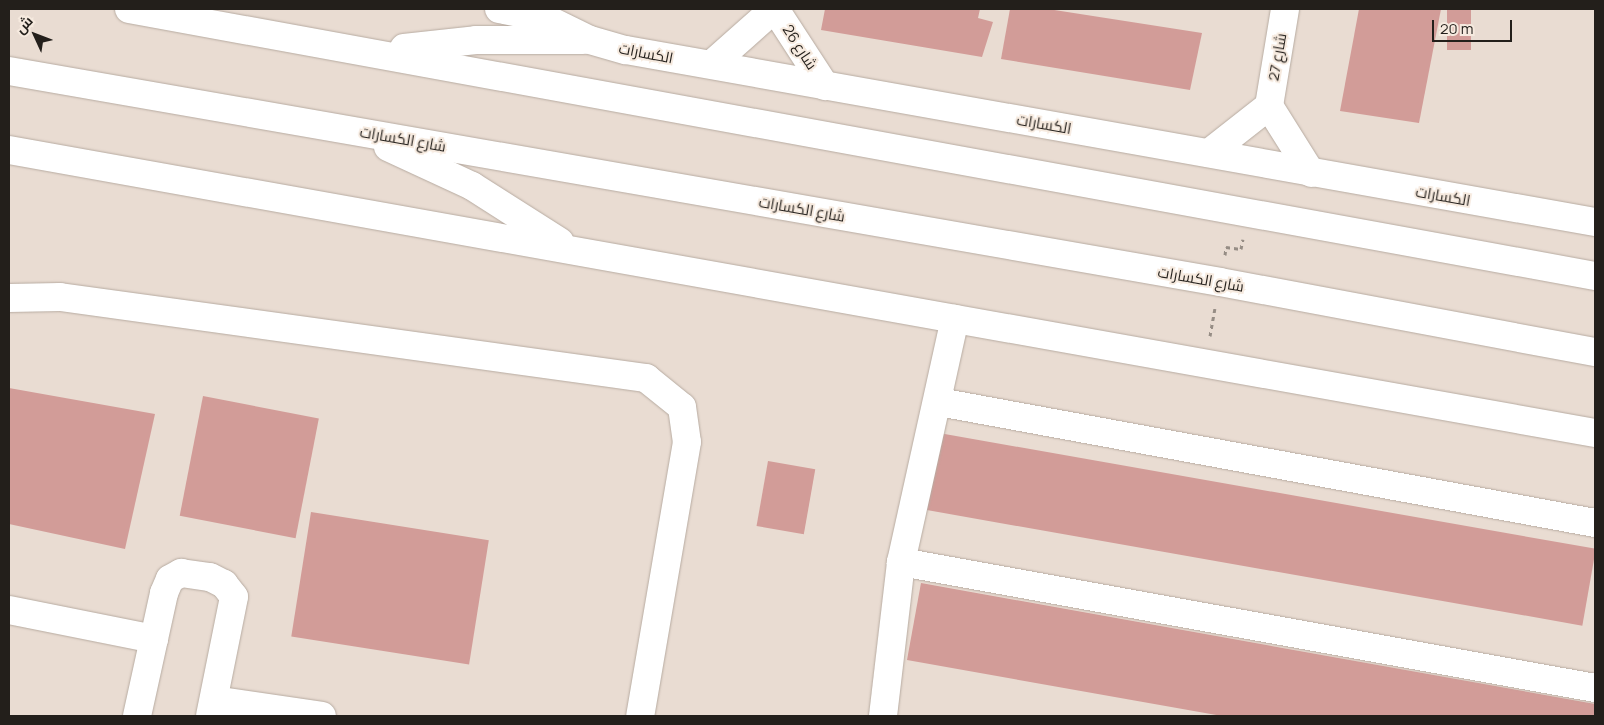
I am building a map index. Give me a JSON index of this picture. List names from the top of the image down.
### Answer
{
  "streets": {
    "street": [
      "شارع 26",
      "الكسارات",
      "شارع 27",
      "شارع الكسارات"
    ]
  },
  "crossings": [
    ["شارع 26", "الكسارات"]
  ],
  "scale_bar": "20 m",
  "north": "top left"
}
